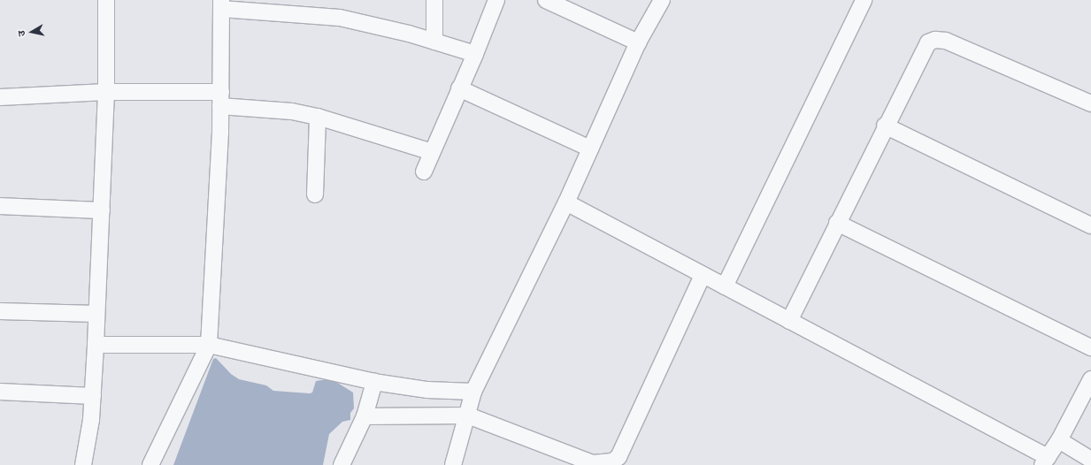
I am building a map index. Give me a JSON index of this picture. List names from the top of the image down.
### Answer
{
  "north": "left"
}
